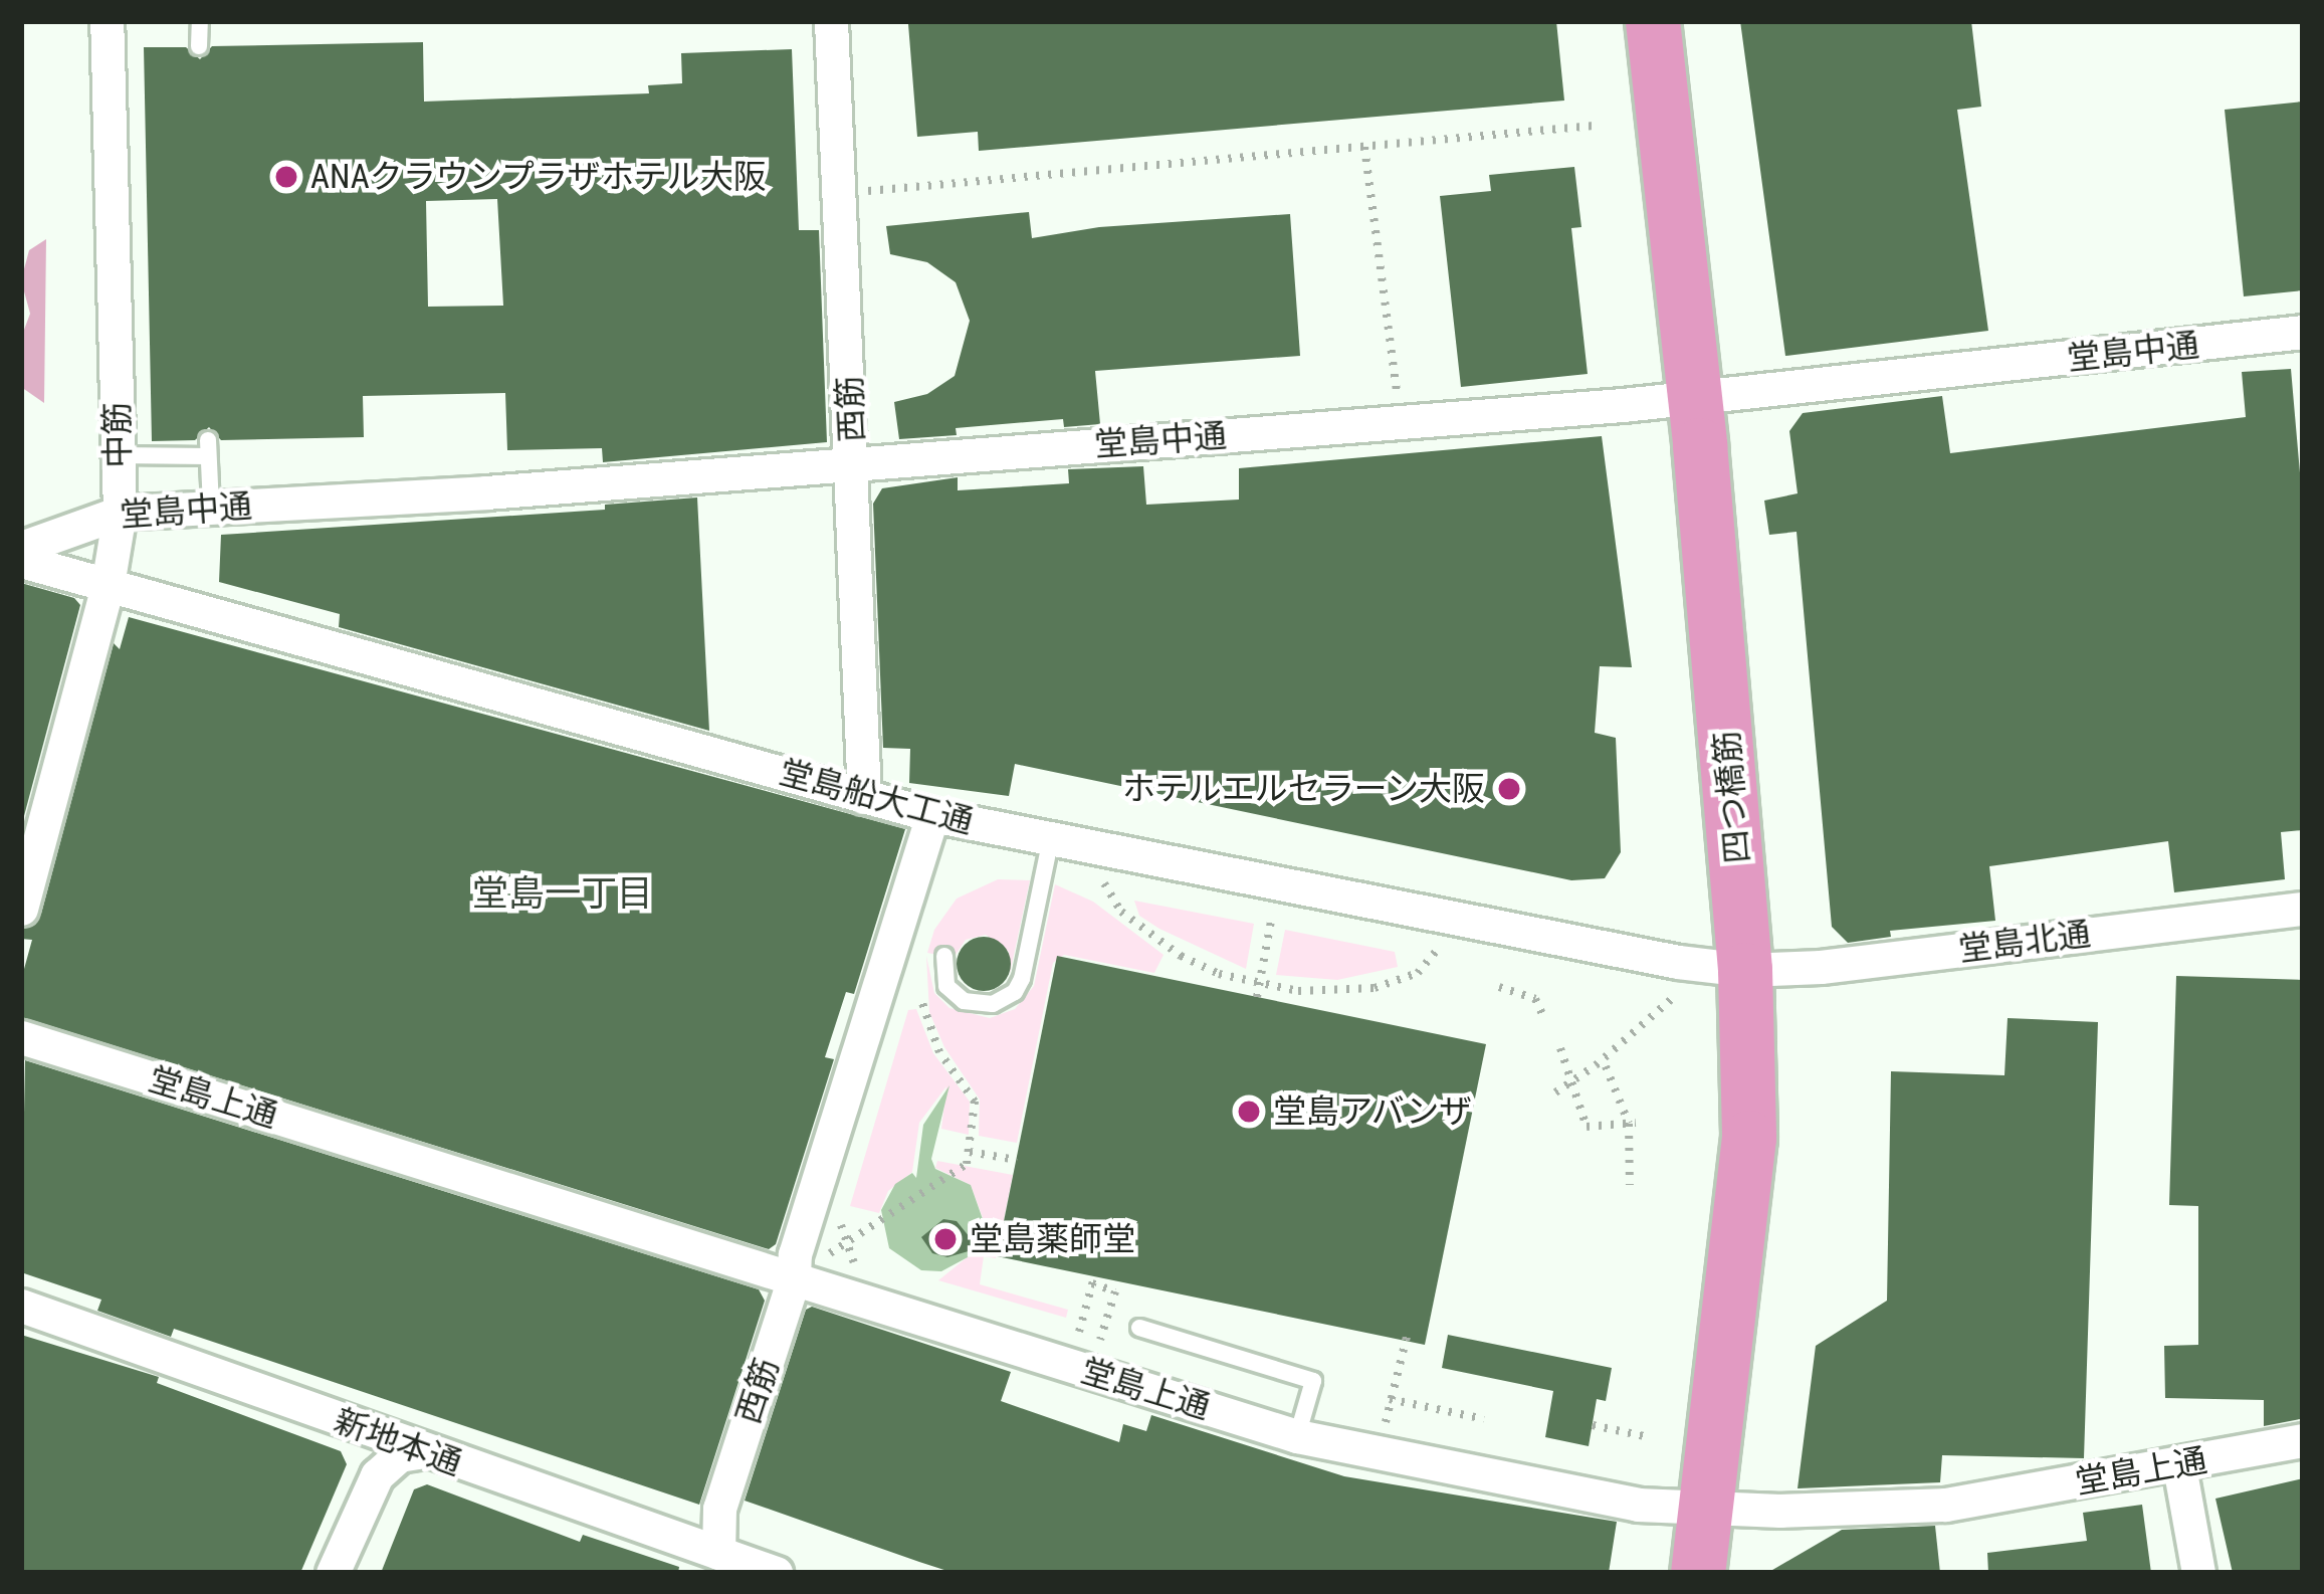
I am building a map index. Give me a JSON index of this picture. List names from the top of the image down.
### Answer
{
  "streets": {
    "main road": ["四つ橋筋"],
    "street": [
      "堂島中通",
      "西筋",
      "中筋",
      "堂島船大工通",
      "堂島北通",
      "堂島上通",
      "新地本通"
    ]
  },
  "crossings": [
    ["堂島中通", "西筋"],
    ["堂島中通", "中筋"],
    ["堂島中通", "四つ橋筋"],
    ["西筋", "堂島船大工通"],
    ["西筋", "堂島上通"],
    ["西筋", "新地本通"],
    ["中筋", "堂島船大工通"],
    ["堂島船大工通", "四つ橋筋"],
    ["堂島船大工通", "堂島北通"],
    ["四つ橋筋", "堂島北通"],
    ["四つ橋筋", "堂島上通"]
  ],
  "districts": ["堂島一丁目"],
  "places": [
    "ANAクラウンプラザホテル大阪",
    "ホテルエルセラーン大阪",
    "堂島アバンザ",
    "堂島薬師堂"
  ]
}
